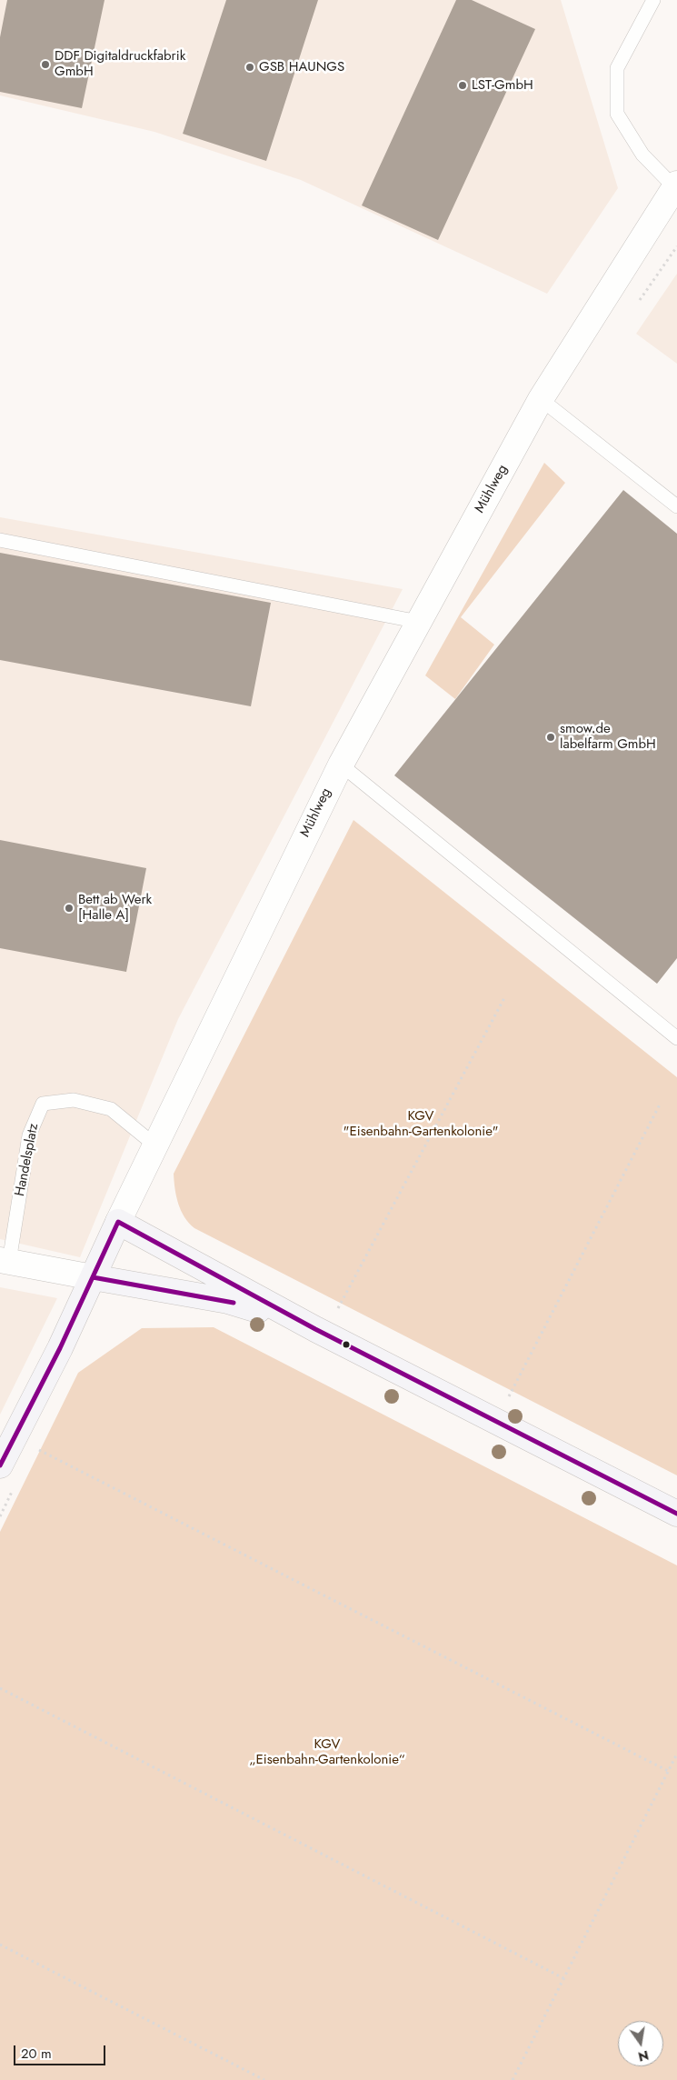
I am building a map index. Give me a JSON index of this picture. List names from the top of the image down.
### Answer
{
  "streets": {
    "street": ["Mühlweg"],
    "lane": ["Handelsplatz"]
  },
  "crossings": [
    ["Mühlweg", "Handelsplatz"]
  ],
  "parks": ["KGV \"Eisenbahn-Gartenkolonie\"", "KGV „Eisenbahn-Gartenkolonie“"],
  "places": [
    "DDF Digitaldruckfabrik GmbH",
    "GSB HAUNGS",
    "LST-GmbH",
    "smow.de labelfarm GmbH",
    "Bett ab Werk [Halle A]"
  ],
  "scale_bar": "20 m",
  "north": "bottom"
}
